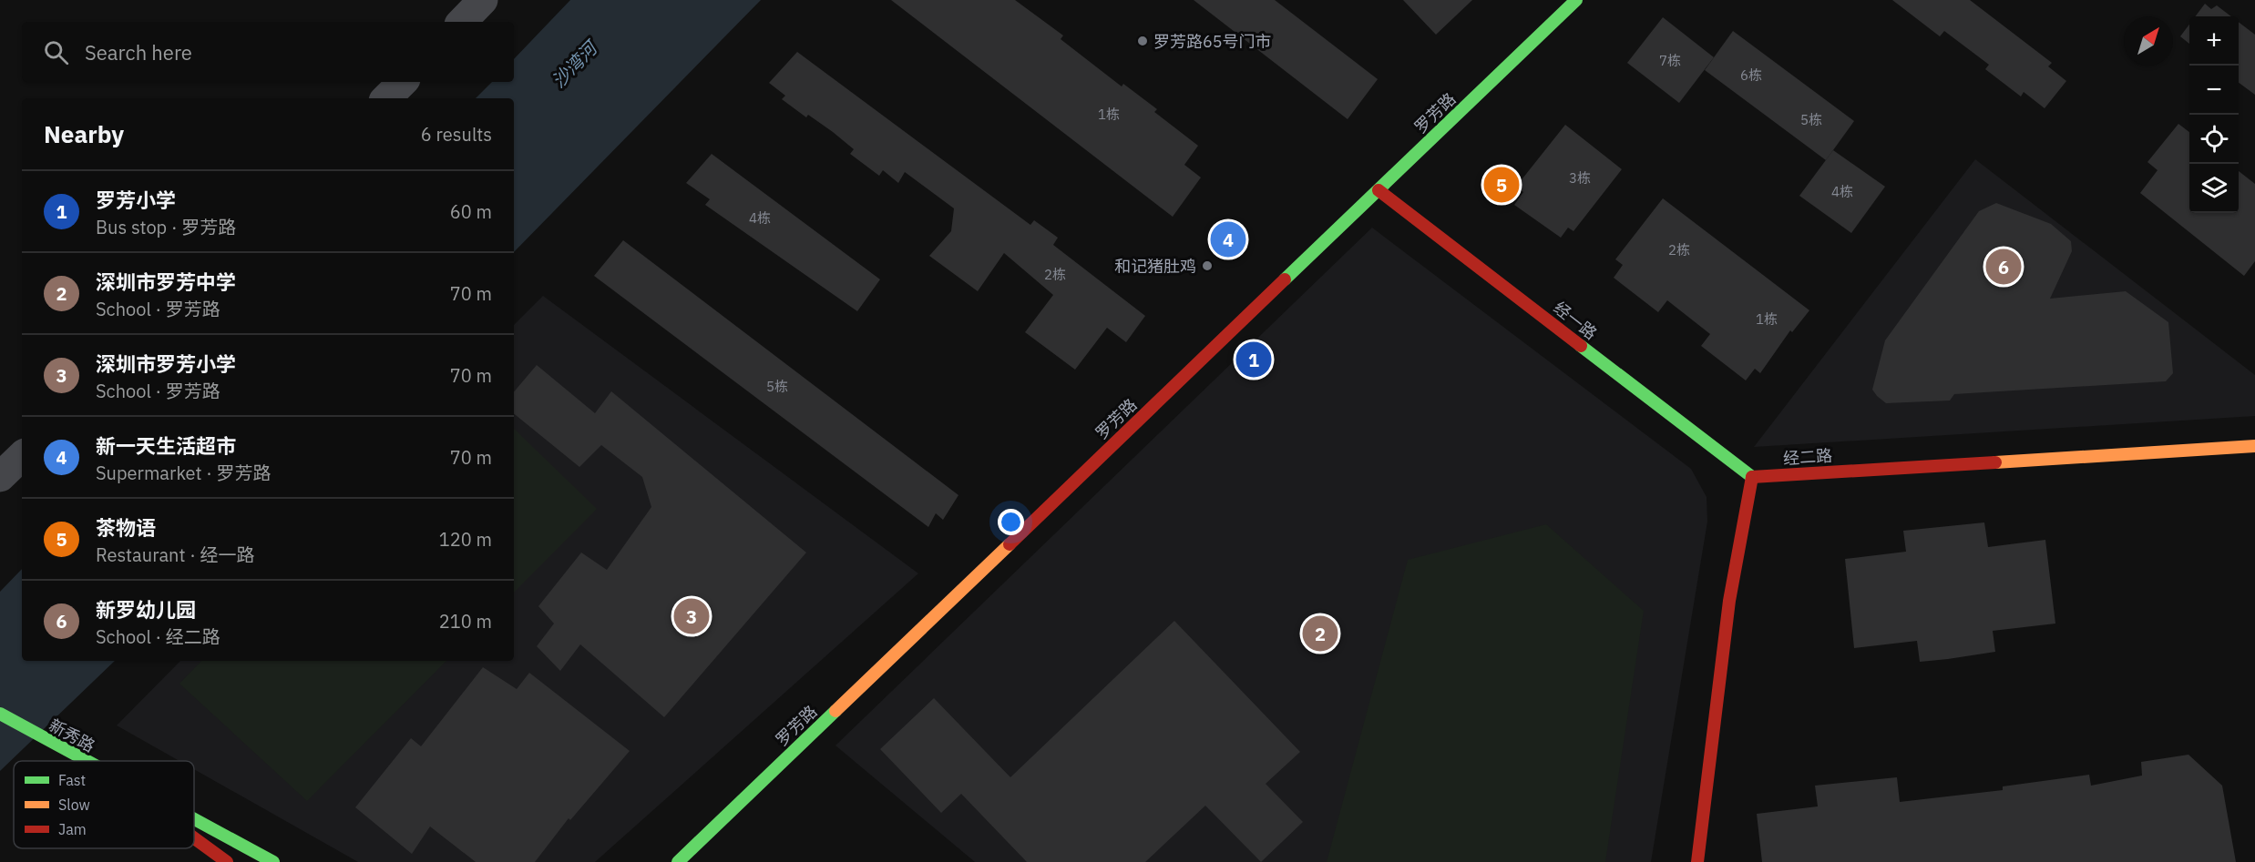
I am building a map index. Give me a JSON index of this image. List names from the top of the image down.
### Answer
{
  "streets": {
    "main road": [
      "罗芳路",
      "经一路",
      "经二路",
      "新秀路"
    ]
  },
  "crossings": [
    ["罗芳路", "经一路"],
    ["经一路", "经二路"]
  ],
  "water": ["沙湾河"],
  "places": ["罗芳路65号门市", "和记猪肚鸡"],
  "house_numbers": [
    "7栋",
    "6栋",
    "1栋",
    "5栋",
    "3栋",
    "4栋",
    "4栋",
    "2栋",
    "2栋",
    "1栋",
    "5栋"
  ],
  "legend": ["Fast", "Slow", "Jam"],
  "north": "top right",
  "page": {
    "map_buttons": ["+", "−"],
    "search": "Search here",
    "heading": ["Nearby", "6 results"],
    "pins": [
      "5",
      "4",
      "6",
      "1",
      "3",
      "2"
    ],
    "list": [
      {
        "mark": "1",
        "name": "罗芳小学",
        "note": "Bus stop · 罗芳路",
        "value": "60 m"
      },
      {
        "mark": "2",
        "name": "深圳市罗芳中学",
        "note": "School · 罗芳路",
        "value": "70 m"
      },
      {
        "mark": "3",
        "name": "深圳市罗芳小学",
        "note": "School · 罗芳路",
        "value": "70 m"
      },
      {
        "mark": "4",
        "name": "新一天生活超市",
        "note": "Supermarket · 罗芳路",
        "value": "70 m"
      },
      {
        "mark": "5",
        "name": "茶物语",
        "note": "Restaurant · 经一路",
        "value": "120 m"
      },
      {
        "mark": "6",
        "name": "新罗幼儿园",
        "note": "School · 经二路",
        "value": "210 m"
      }
    ]
  }
}
